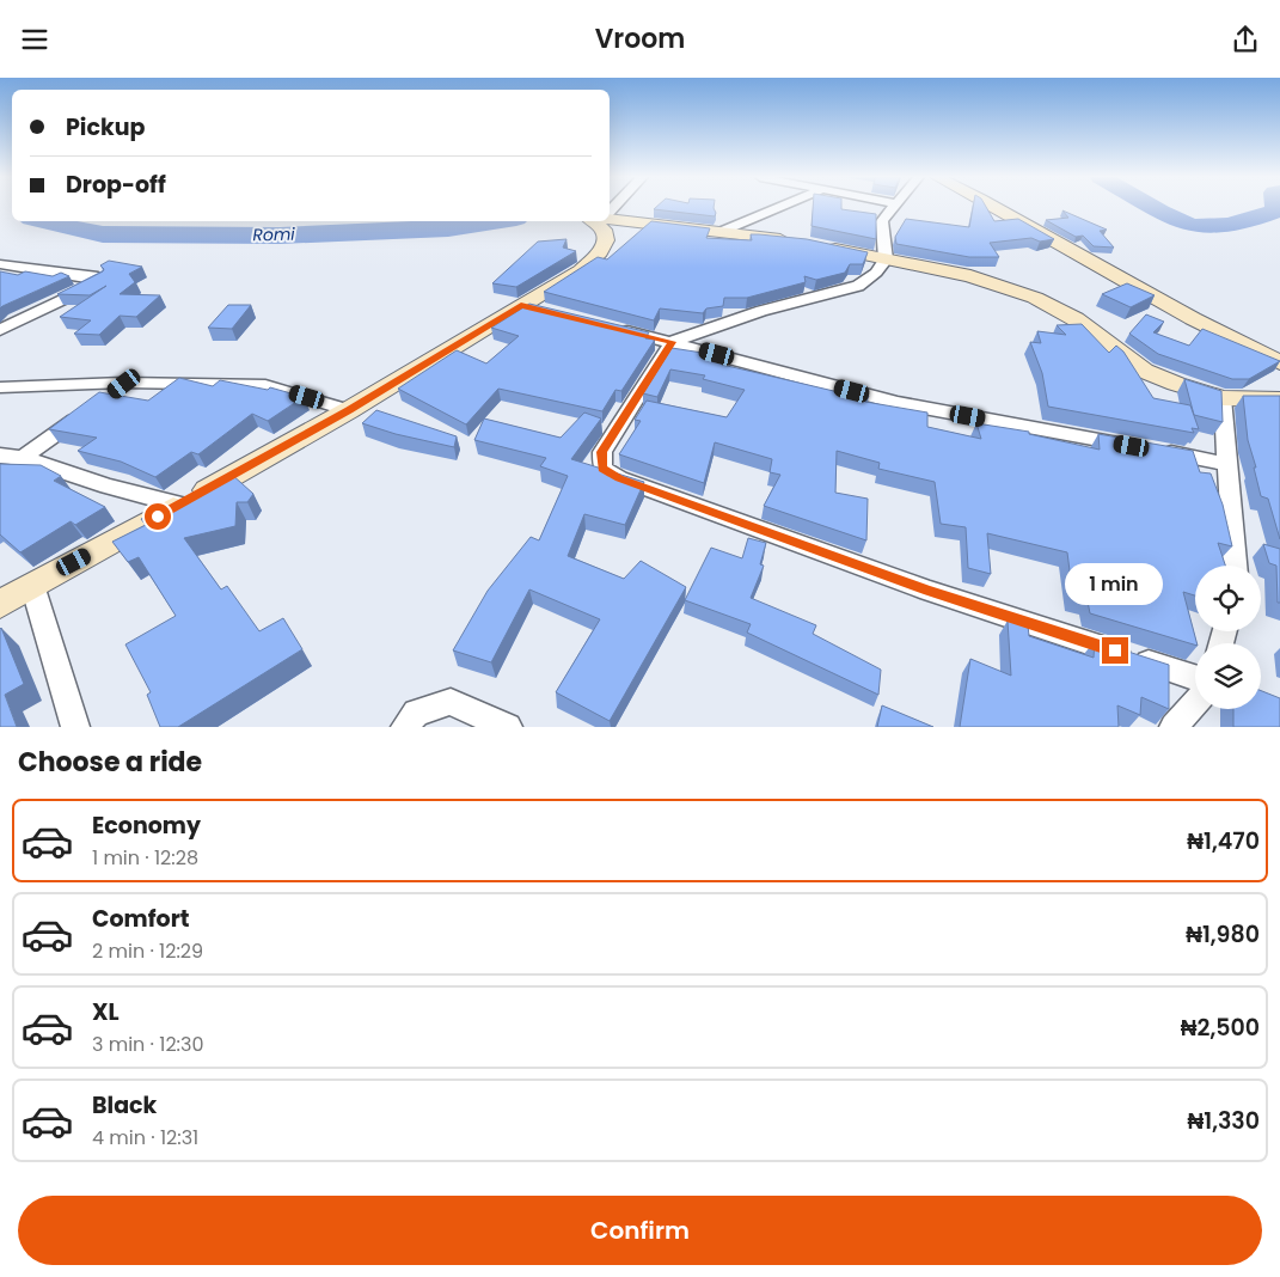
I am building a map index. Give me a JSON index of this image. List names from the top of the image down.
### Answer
{
  "water": ["Romi"],
  "page": {
    "header": "Vroom",
    "banner": ["Pickup", "Drop-off"],
    "bubble": "1 min",
    "heading": "Choose a ride",
    "list": [
      {
        "name": "Economy",
        "note": "1 min · 12:28",
        "value": "₦1,470"
      },
      {
        "name": "Comfort",
        "note": "2 min · 12:29",
        "value": "₦1,980"
      },
      {
        "name": "XL",
        "note": "3 min · 12:30",
        "value": "₦2,500"
      },
      {
        "name": "Black",
        "note": "4 min · 12:31",
        "value": "₦1,330"
      }
    ],
    "buttons": "Confirm"
  }
}
